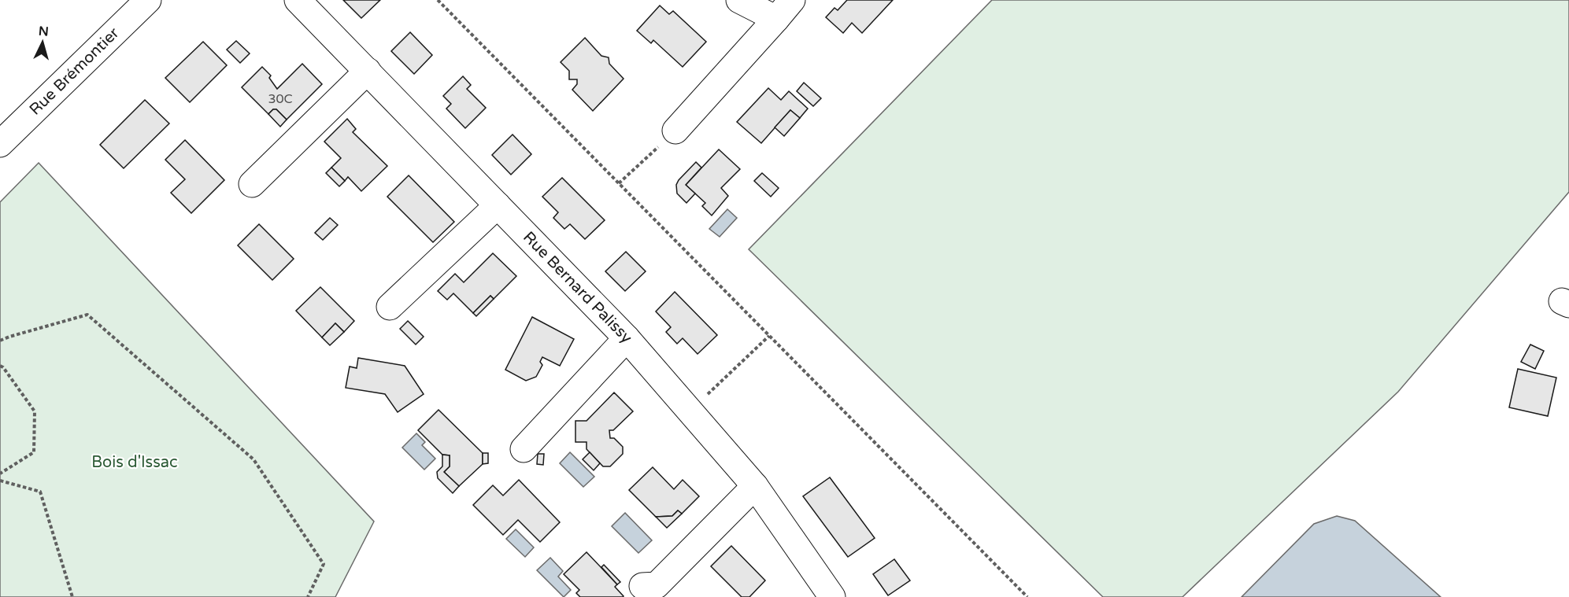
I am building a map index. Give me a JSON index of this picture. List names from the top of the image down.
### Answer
{
  "streets": {
    "street": ["Rue Brémontier", "Rue Bernard Palissy"]
  },
  "parks": ["Bois d'Issac"],
  "house_numbers": ["30C"],
  "north": "top"
}
